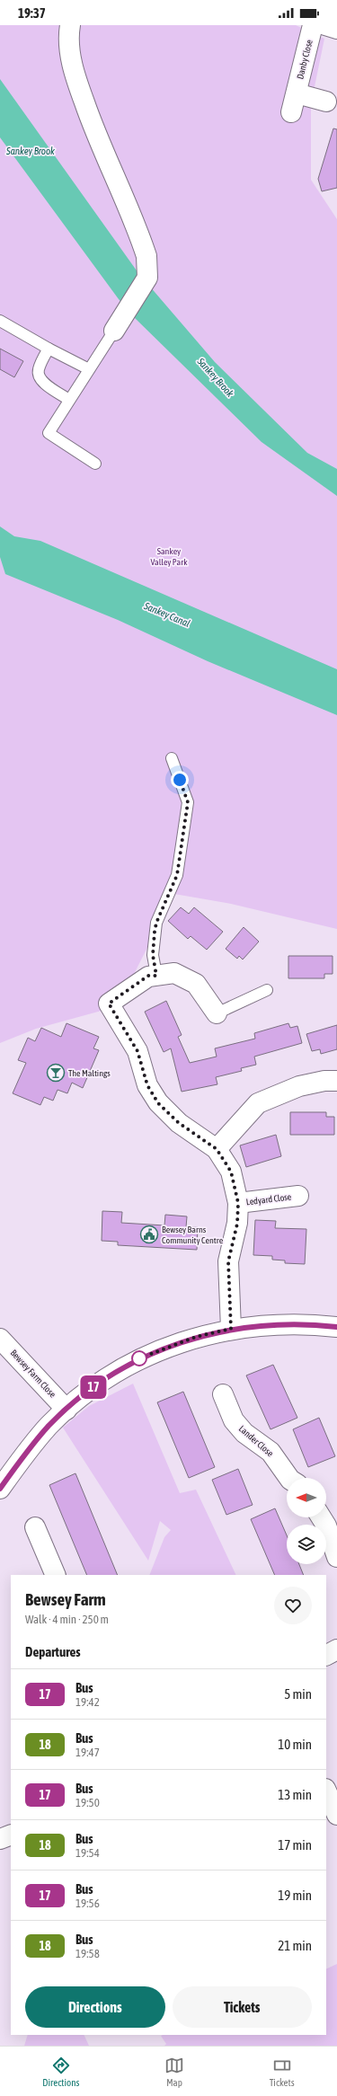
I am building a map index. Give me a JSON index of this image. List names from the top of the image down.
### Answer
{
  "streets": {
    "street": [
      "Danby Close",
      "Ledyard Close",
      "Bewsey Farm Close",
      "Lander Close"
    ]
  },
  "water": ["Sankey Brook", "Sankey Canal"],
  "parks": ["Sankey Valley Park"],
  "places": {
    "bar": ["The Maltings"],
    "public building": ["Bewsey Barns Community Centre"]
  },
  "lines": ["bus line 17"],
  "north": "left",
  "page": {
    "status": "19:37",
    "on_map": "17",
    "heading": [
      ["Bewsey Farm", "Walk · 4 min · 250 m"],
      "Departures"
    ],
    "list": [
      {
        "mark": "17",
        "name": "Bus",
        "note": "19:42",
        "value": "5 min"
      },
      {
        "mark": "18",
        "name": "Bus",
        "note": "19:47",
        "value": "10 min"
      },
      {
        "mark": "17",
        "name": "Bus",
        "note": "19:50",
        "value": "13 min"
      },
      {
        "mark": "18",
        "name": "Bus",
        "note": "19:54",
        "value": "17 min"
      },
      {
        "mark": "17",
        "name": "Bus",
        "note": "19:56",
        "value": "19 min"
      },
      {
        "mark": "18",
        "name": "Bus",
        "note": "19:58",
        "value": "21 min"
      }
    ],
    "buttons": ["Directions", "Tickets"],
    "tabs": ["Directions", "Map", "Tickets"]
  }
}
